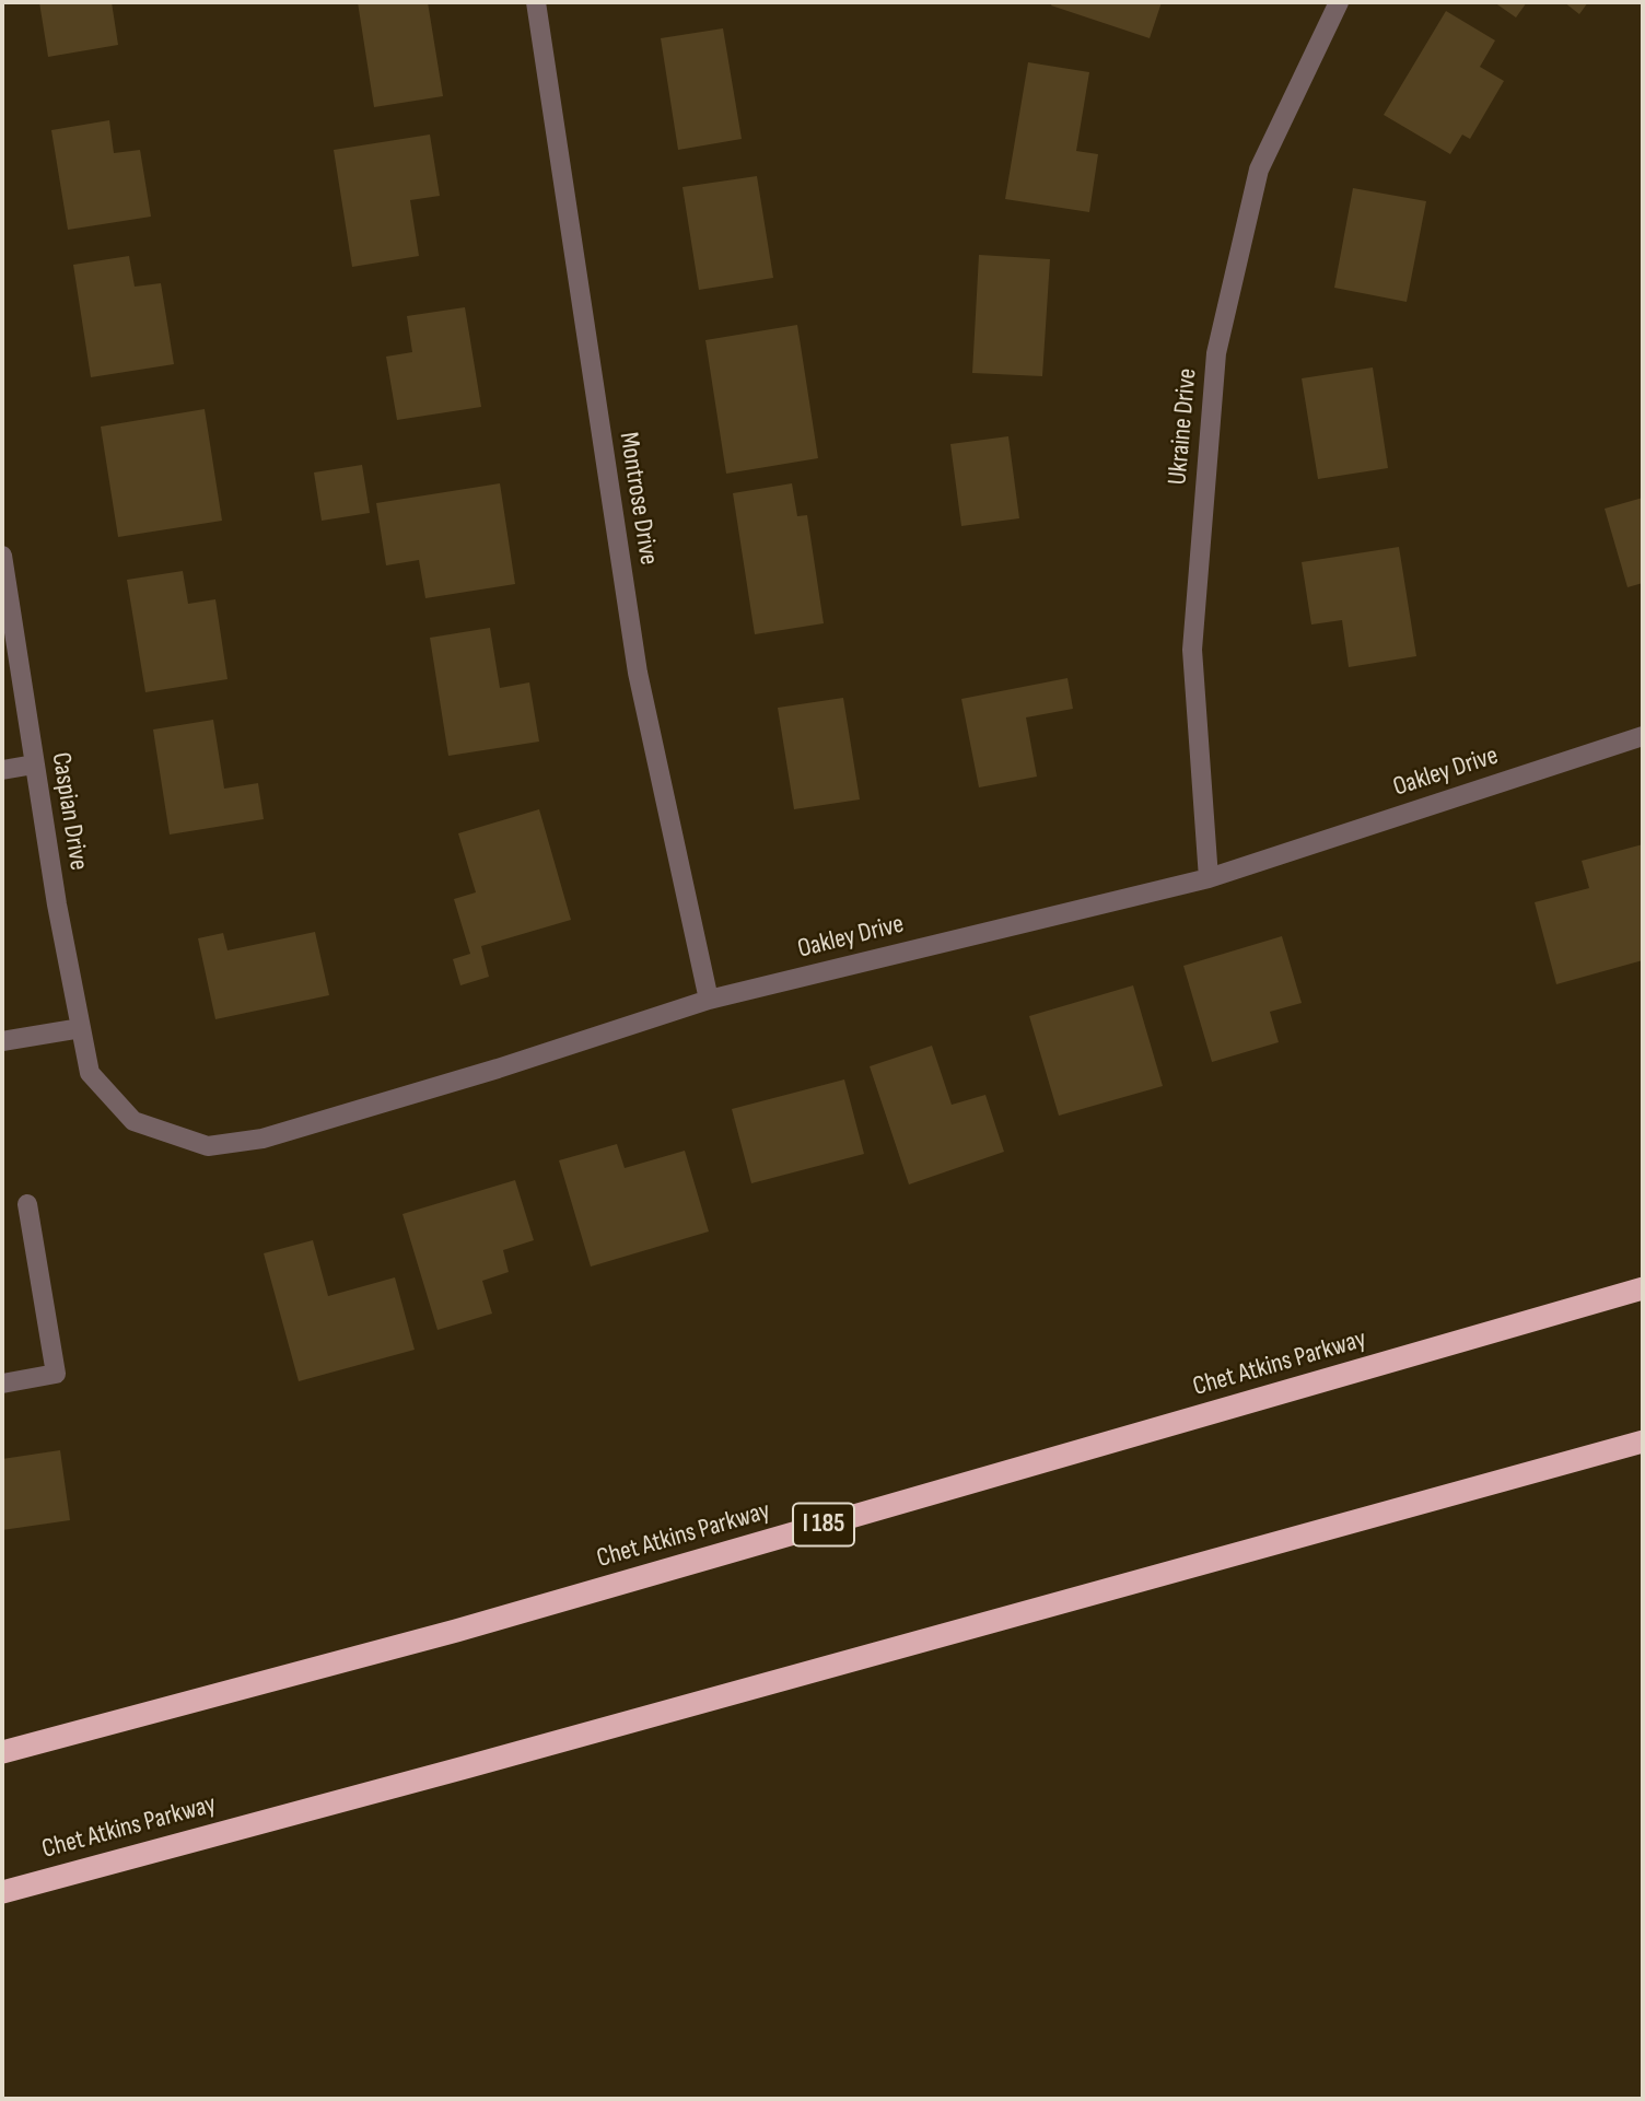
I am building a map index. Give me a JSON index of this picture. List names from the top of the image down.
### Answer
{
  "streets": {
    "highway": ["Chet Atkins Parkway", "I 185"],
    "street": [
      "Ukraine Drive",
      "Montrose Drive",
      "Oakley Drive",
      "Caspian Drive"
    ]
  },
  "crossings": [
    ["Ukraine Drive", "Oakley Drive"],
    ["Montrose Drive", "Oakley Drive"],
    ["Oakley Drive", "Caspian Drive"]
  ]
}
